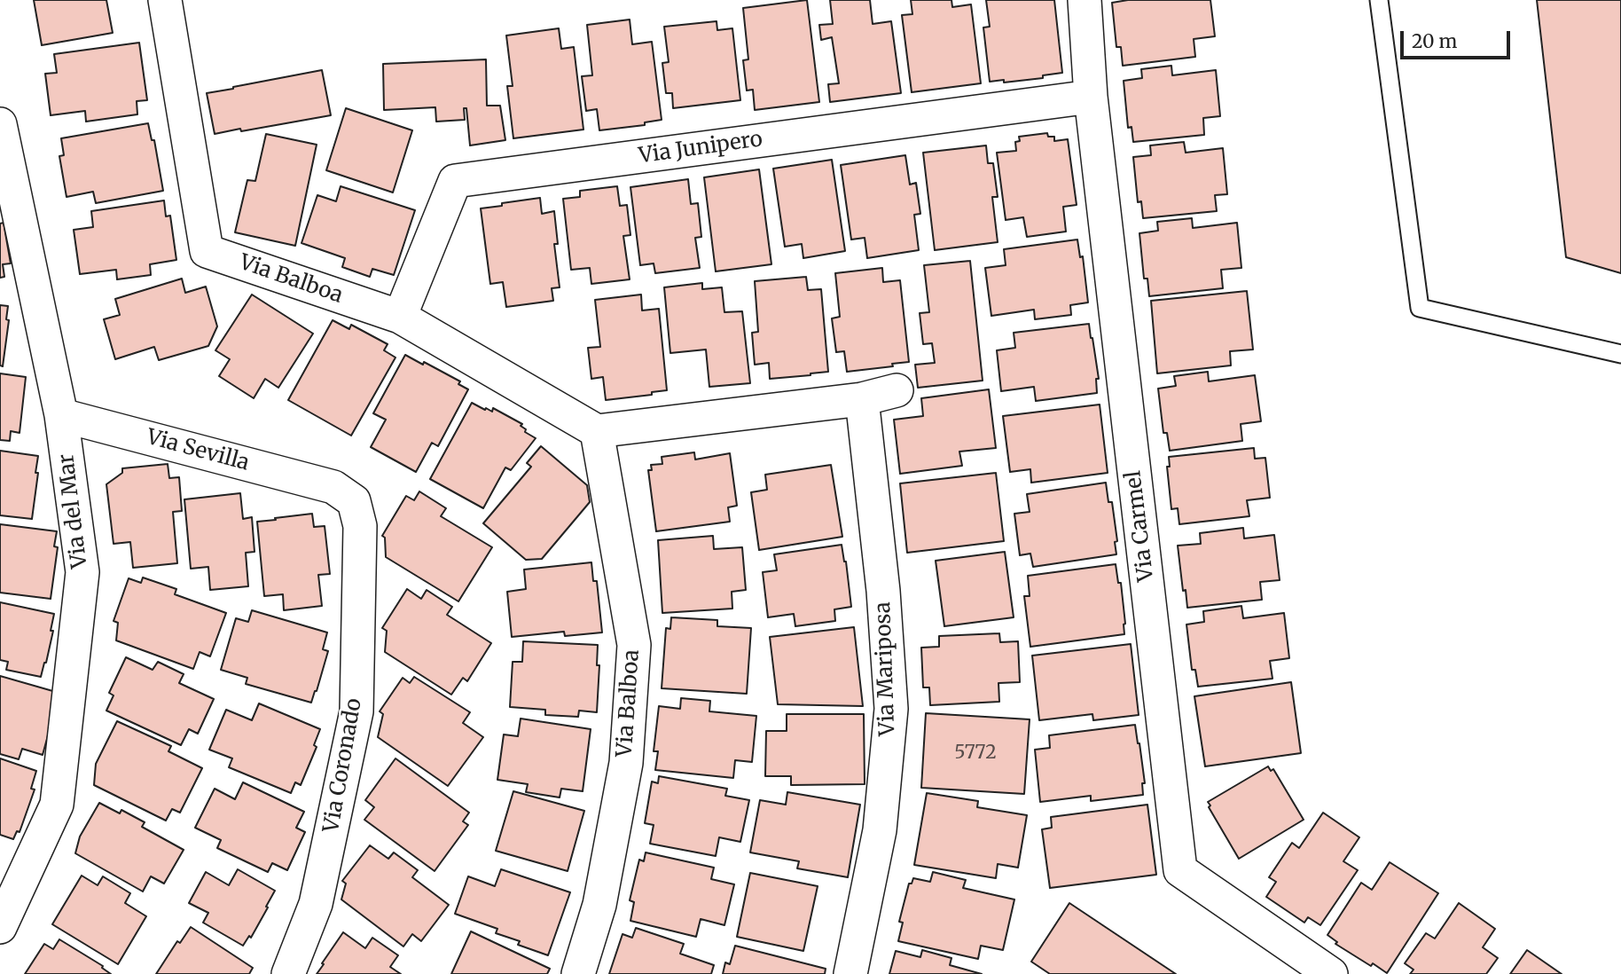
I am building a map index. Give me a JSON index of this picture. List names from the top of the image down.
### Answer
{
  "streets": {
    "street": [
      "Via Junipero",
      "Via Balboa",
      "Via Sevilla",
      "Via del Mar",
      "Via Carmel",
      "Via Mariposa",
      "Via Coronado"
    ]
  },
  "crossings": [
    ["Via Junipero", "Via Balboa"],
    ["Via Junipero", "Via Carmel"],
    ["Via Sevilla", "Via del Mar"],
    ["Via Sevilla", "Via Coronado"]
  ],
  "house_numbers": ["5772"],
  "scale_bar": "20 m"
}
